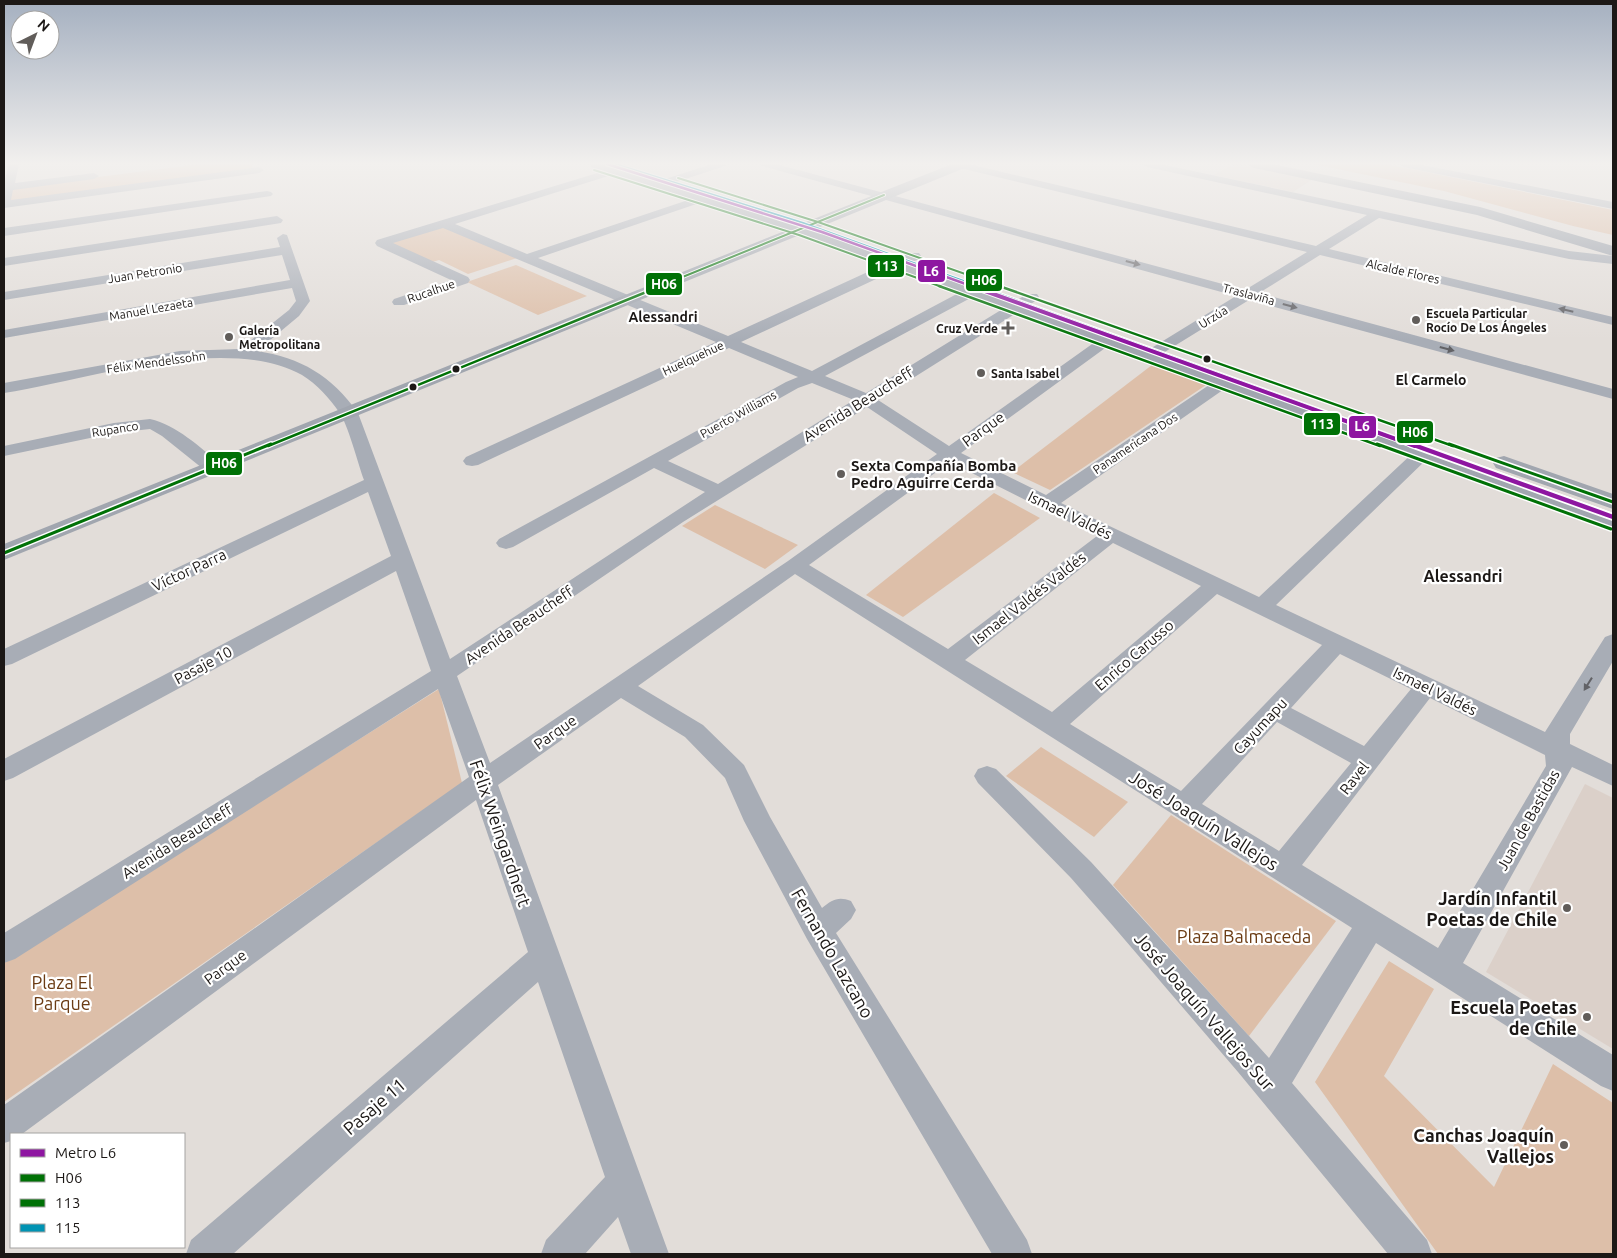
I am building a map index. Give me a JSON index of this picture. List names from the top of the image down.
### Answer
{
  "streets": {
    "street": [
      "Alcalde Flores",
      "Juan Petronio",
      "Rucalhue",
      "Traslaviña",
      "Manuel Lezaeta",
      "Urzúa",
      "Huelquehue",
      "Félix Mendelssohn",
      "Avenida Beaucheff",
      "Puerto Williams",
      "Rupanco",
      "Parque",
      "Panamericana Dos",
      "Ismael Valdés",
      "Víctor Parra",
      "Ismael Valdés Valdés",
      "Enrico Carusso",
      "Pasaje 10",
      "Cayumapu",
      "Ravel",
      "José Joaquín Vallejos",
      "Juan de Bastidas",
      "Félix Weingardnert",
      "Fernando Lazcano",
      "José Joaquín Vallejos Sur",
      "Pasaje 11"
    ]
  },
  "crossings": [
    ["Alcalde Flores", "Urzúa"],
    ["Rucalhue", "Ismael Valdés"],
    ["Traslaviña", "Urzúa"],
    ["Huelquehue", "Ismael Valdés"],
    ["Félix Mendelssohn", "Félix Weingardnert"],
    ["Avenida Beaucheff", "Ismael Valdés"],
    ["Avenida Beaucheff", "Félix Weingardnert"],
    ["Puerto Williams", "Ismael Valdés"],
    ["Parque", "Ismael Valdés"],
    ["Parque", "José Joaquín Vallejos"],
    ["Parque", "Félix Weingardnert"],
    ["Parque", "Fernando Lazcano"],
    ["Panamericana Dos", "Ismael Valdés"],
    ["Ismael Valdés", "Ismael Valdés Valdés"],
    ["Ismael Valdés", "Enrico Carusso"],
    ["Ismael Valdés", "Cayumapu"],
    ["Ismael Valdés", "Ravel"],
    ["Ismael Valdés", "Juan de Bastidas"],
    ["Víctor Parra", "Félix Weingardnert"],
    ["Ismael Valdés Valdés", "José Joaquín Vallejos"],
    ["Enrico Carusso", "José Joaquín Vallejos"],
    ["Pasaje 10", "Félix Weingardnert"],
    ["Cayumapu", "José Joaquín Vallejos"],
    ["Ravel", "José Joaquín Vallejos"],
    ["José Joaquín Vallejos", "Juan de Bastidas"],
    ["Félix Weingardnert", "Pasaje 11"]
  ],
  "districts": ["Alessandri", "El Carmelo", "Alessandri"],
  "parks": ["Plaza Balmaceda", "Plaza El Parque"],
  "places": {
    "other": [
      "Escuela Particular Rocío De Los Ángeles",
      "Galería Metropolitana",
      "Santa Isabel",
      "Sexta Compañía Bomba Pedro Aguirre Cerda",
      "Jardín Infantil Poetas de Chile",
      "Escuela Poetas de Chile",
      "Canchas Joaquín Vallejos"
    ],
    "health": ["Cruz Verde"]
  },
  "lines": [
    "metro line L6",
    "transit line H06",
    "transit line 113",
    "transit line 115"
  ],
  "legend": [
    "Metro L6",
    "H06",
    "113",
    "115"
  ],
  "north": "top right"
}
